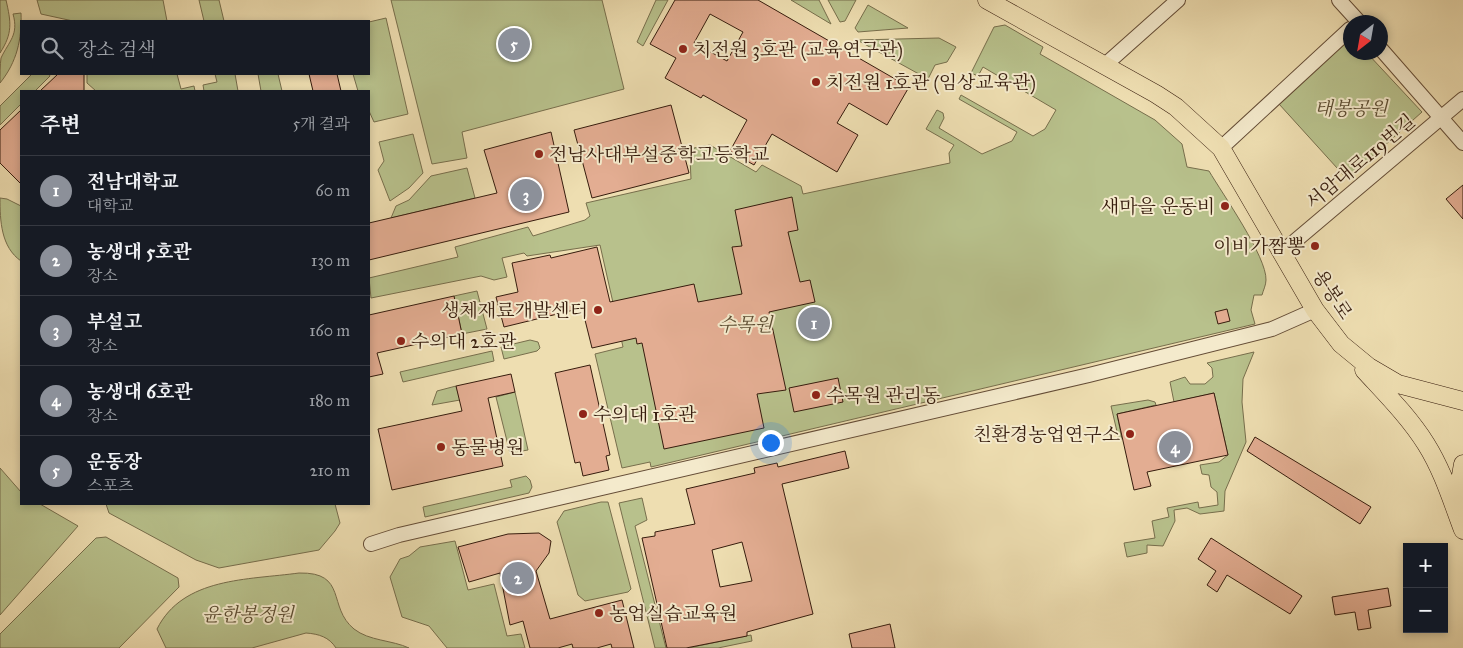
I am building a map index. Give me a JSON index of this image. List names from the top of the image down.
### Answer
{
  "streets": {
    "main road": ["용봉로"],
    "street": ["서암대로119번길"]
  },
  "crossings": [
    ["서암대로119번길", "용봉로"]
  ],
  "parks": ["태봉공원", "수목원", "윤한봉정원"],
  "places": [
    "치전원 3호관 (교육연구관)",
    "치전원 1호관 (임상교육관)",
    "전남사대부설중학고등학교",
    "새마을 운동비",
    "이비가짬뽕",
    "생체재료개발센터",
    "수의대 2호관",
    "수목원 관리동",
    "수의대 1호관",
    "친환경농업연구소",
    "동물병원",
    "농업실습교육원"
  ],
  "north": "bottom left",
  "page": {
    "search": "장소 검색",
    "pins": [
      "5",
      "3",
      "1",
      "4",
      "2"
    ],
    "heading": ["주변", "5개 결과"],
    "list": [
      {
        "mark": "1",
        "name": "전남대학교",
        "note": "대학교",
        "value": "60 m"
      },
      {
        "mark": "2",
        "name": "농생대 5호관",
        "note": "장소",
        "value": "130 m"
      },
      {
        "mark": "3",
        "name": "부설고",
        "note": "장소",
        "value": "160 m"
      },
      {
        "mark": "4",
        "name": "농생대 6호관",
        "note": "장소",
        "value": "180 m"
      },
      {
        "mark": "5",
        "name": "운동장",
        "note": "스포츠",
        "value": "210 m"
      }
    ],
    "map_buttons": ["+", "−"]
  }
}
